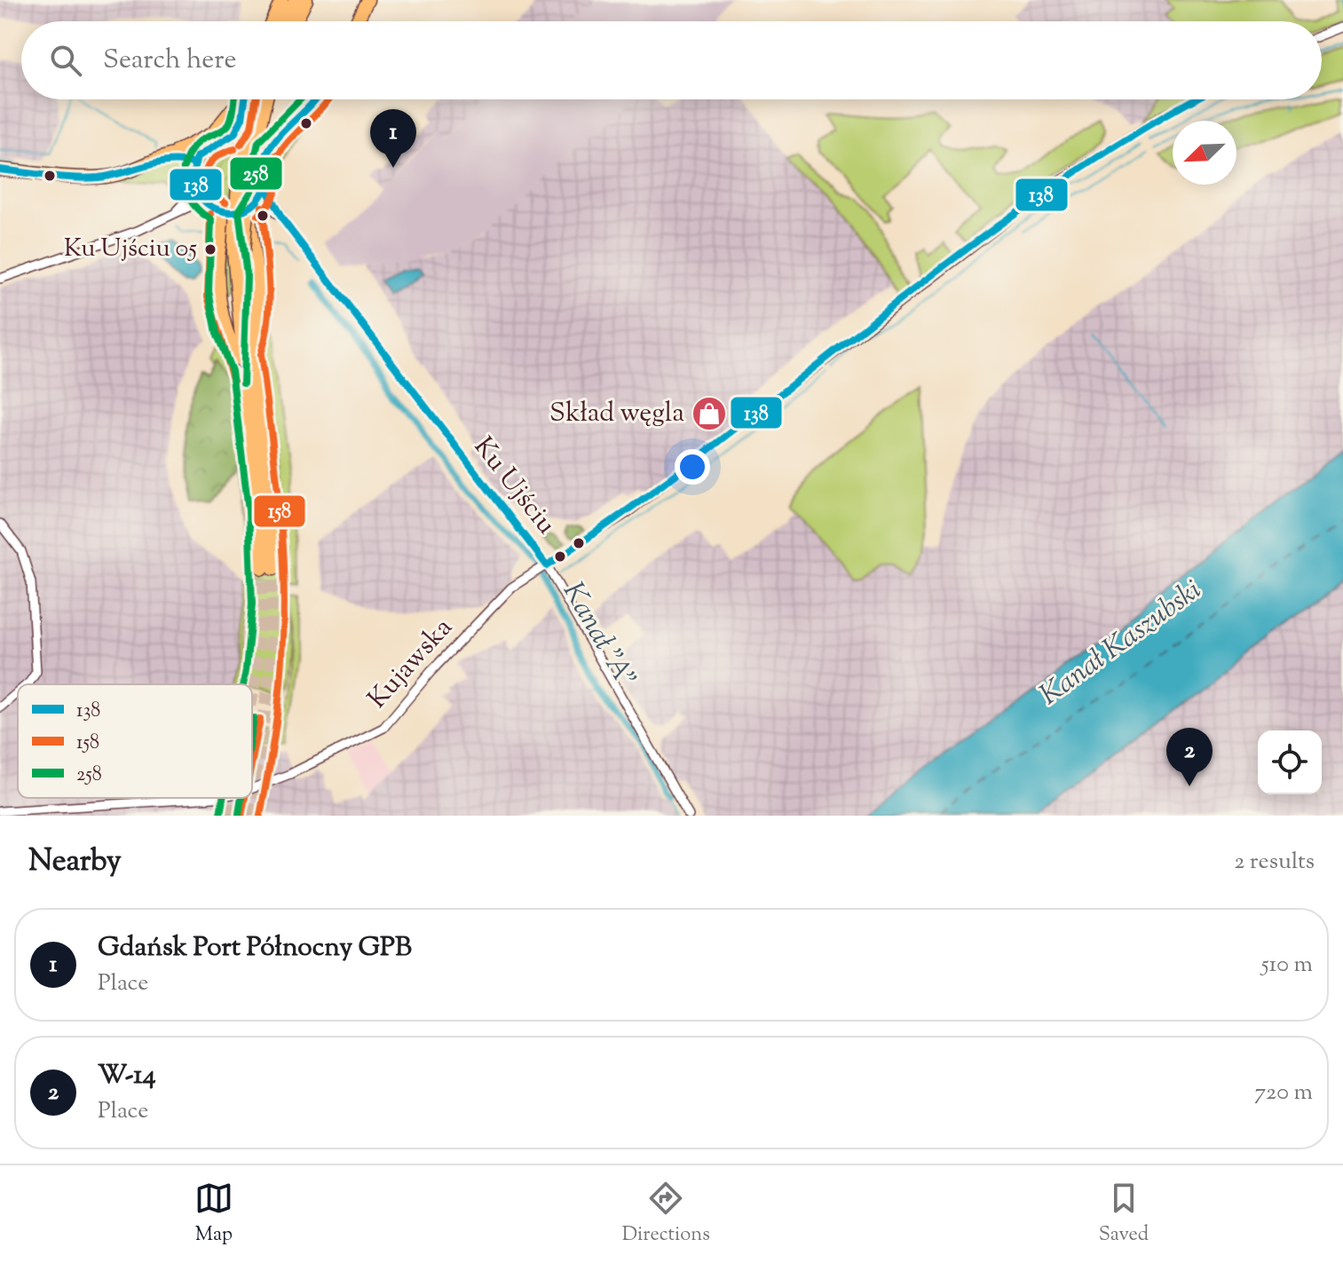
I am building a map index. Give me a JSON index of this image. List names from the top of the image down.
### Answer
{
  "streets": {
    "street": ["Ku Ujściu", "Kujawska"]
  },
  "crossings": [
    ["Ku Ujściu", "Kujawska"]
  ],
  "water": ["Kanał \"A\"", "Kanał Kaszubski"],
  "places": {
    "other": ["Ku Ujściu 05"],
    "shop": ["Skład węgla"]
  },
  "lines": ["transit line 138", "transit line 158", "transit line 258"],
  "legend": ["138", "158", "258"],
  "north": "bottom left",
  "page": {
    "search": "Search here",
    "pins": ["1", "2"],
    "heading": ["Nearby", "2 results"],
    "list": [
      {
        "mark": "1",
        "name": "Gdańsk Port Północny GPB",
        "note": "Place",
        "value": "510 m"
      },
      {
        "mark": "2",
        "name": "W-14",
        "note": "Place",
        "value": "720 m"
      }
    ],
    "nav": ["Map", "Directions", "Saved"]
  }
}
